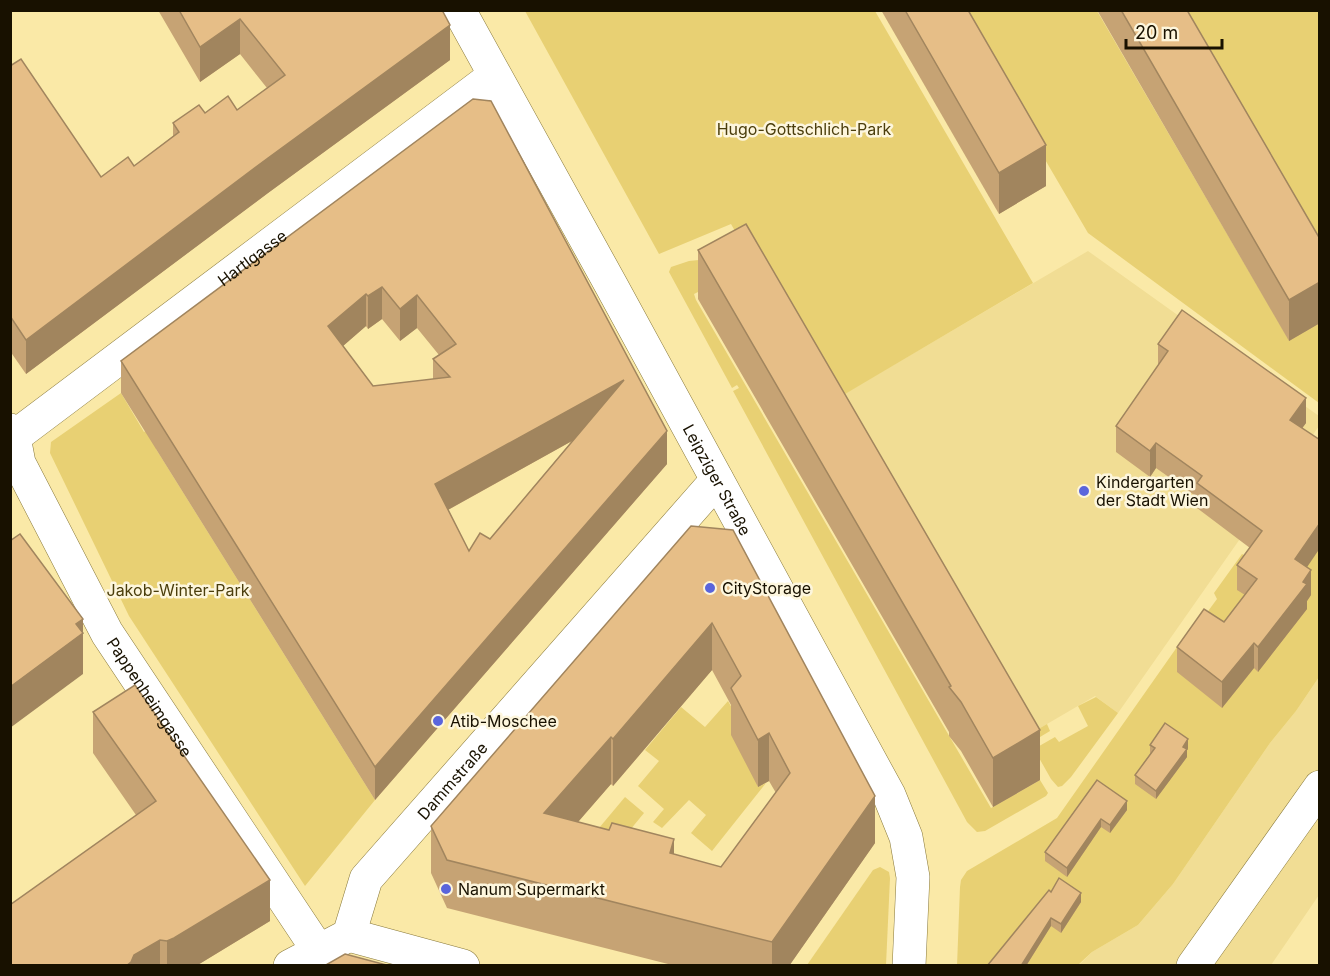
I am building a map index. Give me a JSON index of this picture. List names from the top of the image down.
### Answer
{
  "streets": {
    "street": [
      "Hartlgasse",
      "Leipziger Straße",
      "Pappenheimgasse",
      "Dammstraße"
    ]
  },
  "crossings": [
    ["Hartlgasse", "Leipziger Straße"],
    ["Hartlgasse", "Pappenheimgasse"],
    ["Leipziger Straße", "Dammstraße"]
  ],
  "parks": ["Hugo-Gottschlich-Park", "Jakob-Winter-Park"],
  "places": [
    "Kindergarten der Stadt Wien",
    "CityStorage",
    "Atib-Moschee",
    "Nanum Supermarkt"
  ],
  "scale_bar": "20 m"
}
